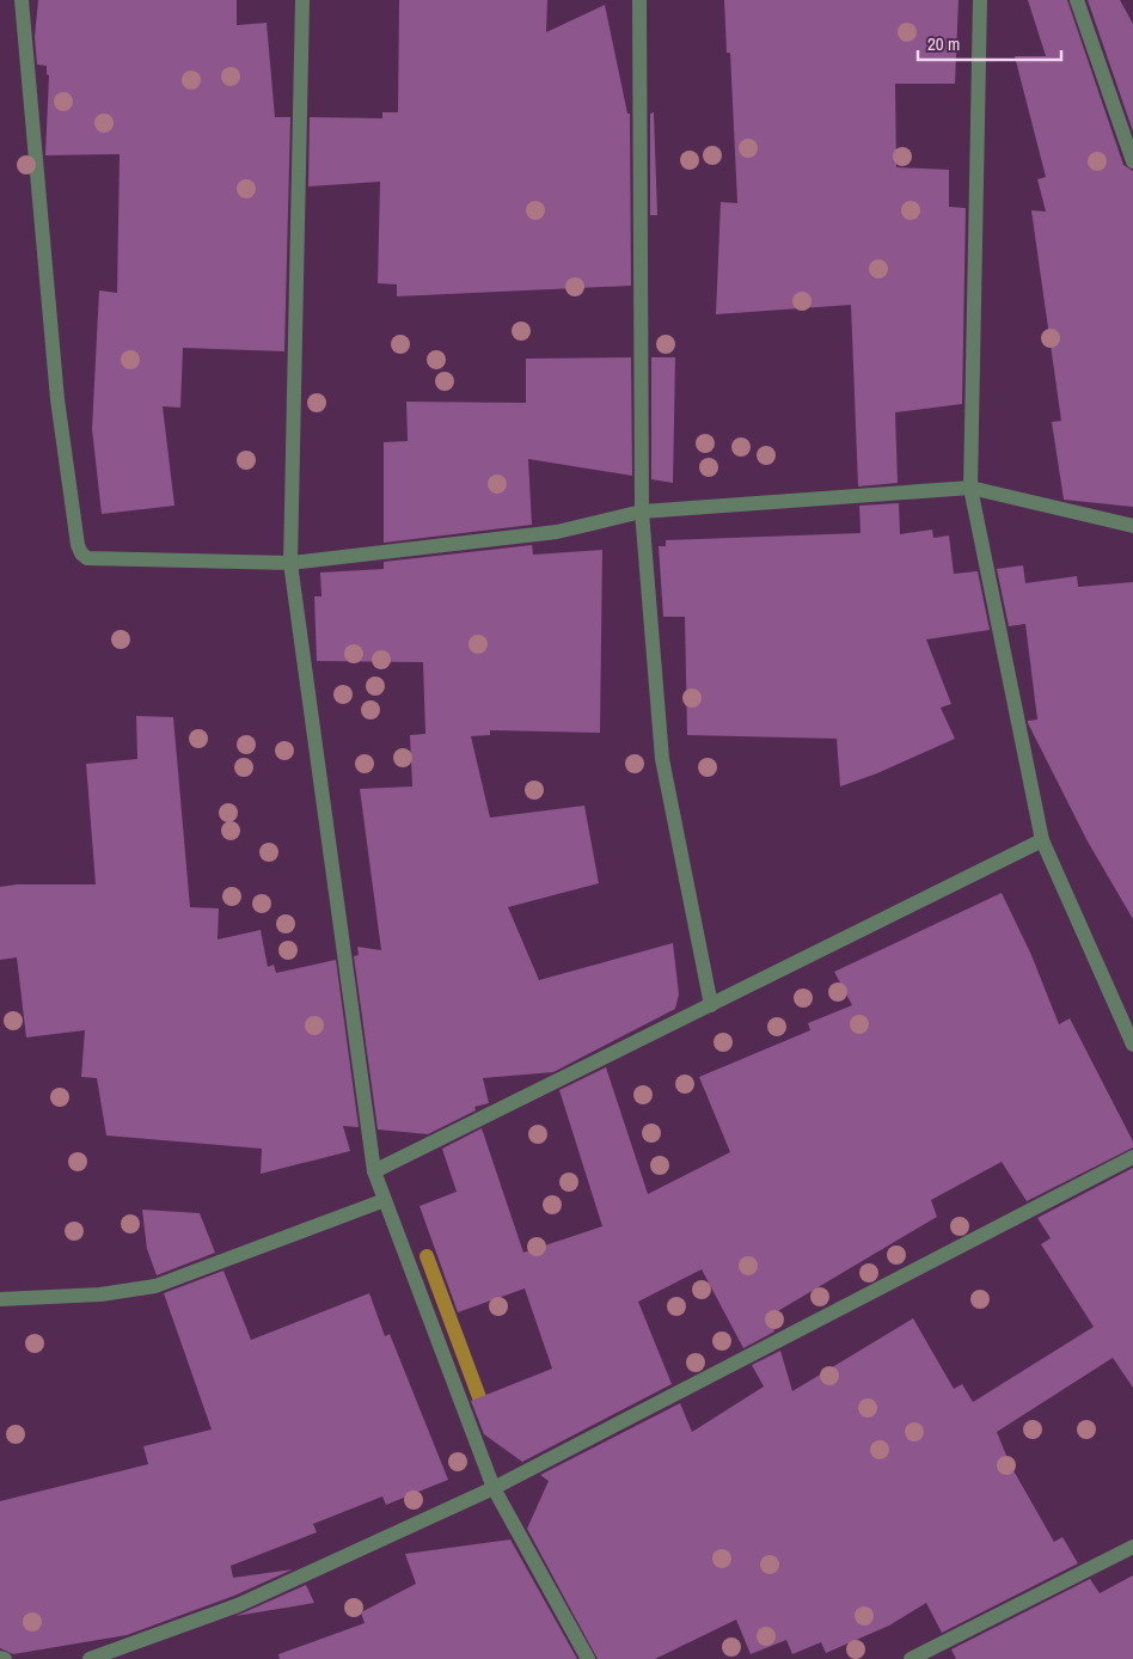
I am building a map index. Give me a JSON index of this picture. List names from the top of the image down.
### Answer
{
  "scale_bar": "20 m"
}
